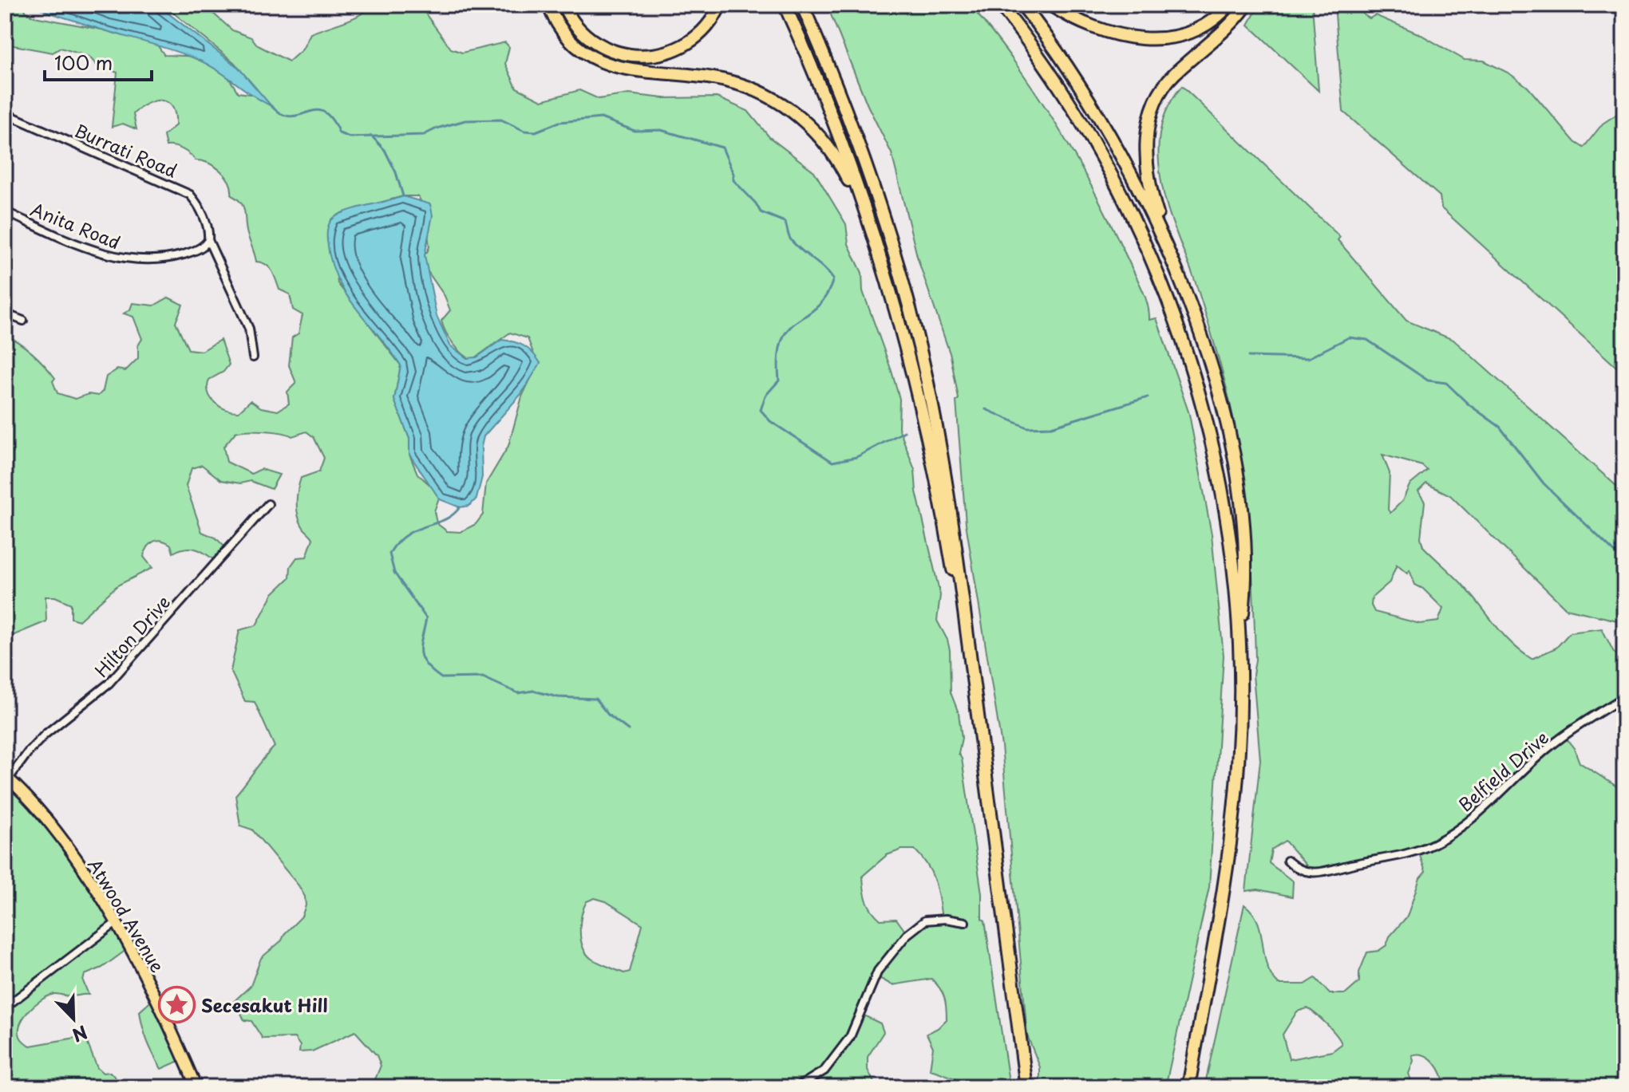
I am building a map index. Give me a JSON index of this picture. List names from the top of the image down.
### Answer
{
  "streets": {
    "main road": ["Atwood Avenue"],
    "street": [
      "Burrati Road",
      "Anita Road",
      "Hilton Drive",
      "Belfield Drive"
    ]
  },
  "crossings": [
    ["Burrati Road", "Anita Road"],
    ["Hilton Drive", "Atwood Avenue"]
  ],
  "places": {
    "place": ["Secesakut Hill"]
  },
  "scale_bar": "100 m",
  "north": "bottom right"
}
